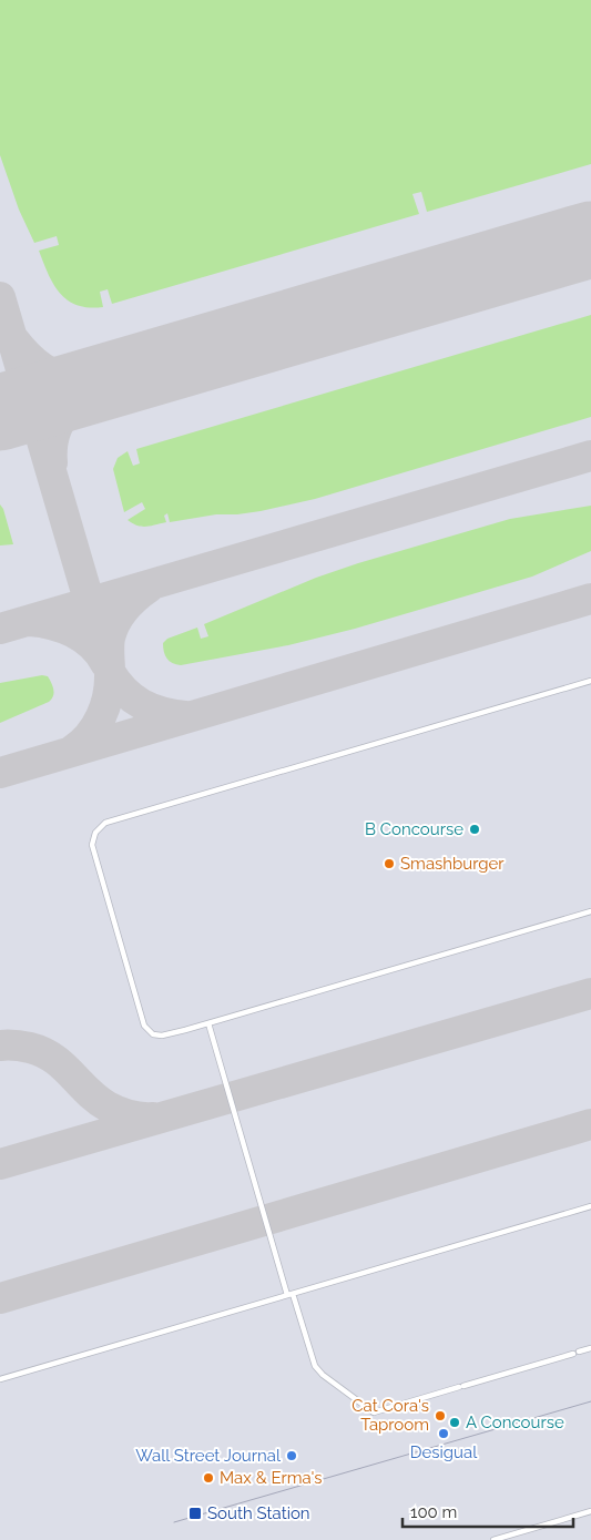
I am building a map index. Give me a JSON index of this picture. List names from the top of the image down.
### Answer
{
  "places": {
    "other": [
      "B Concourse",
      "Smashburger",
      "Cat Cora's Taproom",
      "A Concourse",
      "Desigual",
      "Wall Street Journal",
      "Max & Erma's"
    ],
    "transit": ["South Station"]
  },
  "scale_bar": "100 m"
}
